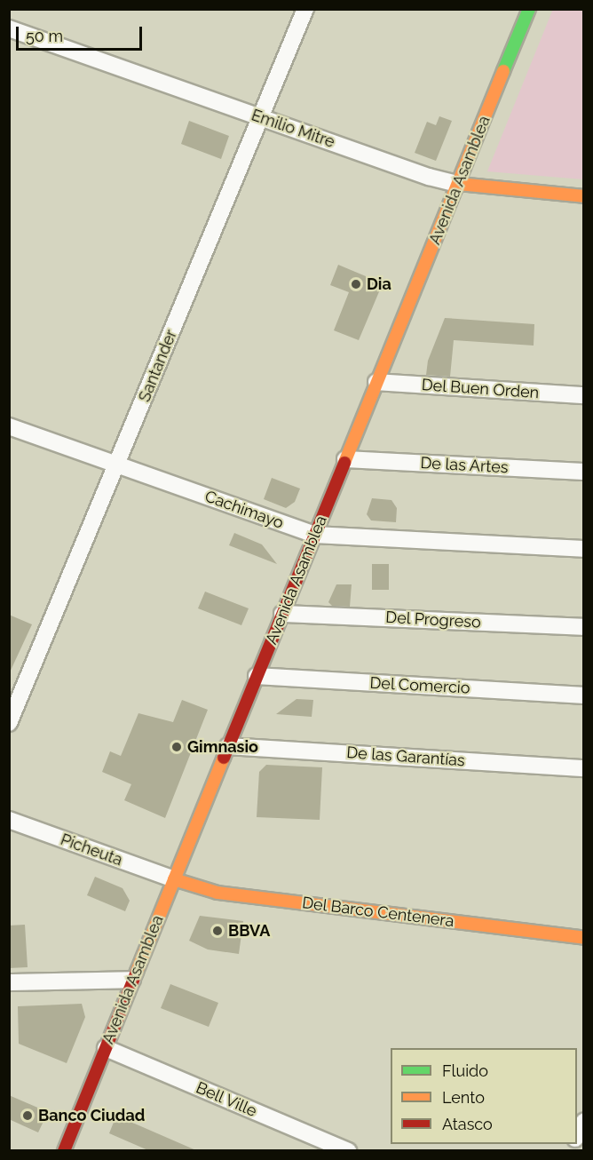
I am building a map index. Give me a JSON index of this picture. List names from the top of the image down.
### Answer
{
  "streets": {
    "main road": ["Emilio Mitre", "Avenida Asamblea", "Del Barco Centenera"],
    "street": [
      "Santander",
      "Del Buen Orden",
      "De las Artes",
      "Cachimayo",
      "Del Progreso",
      "Del Comercio",
      "De las Garantías",
      "Picheuta",
      "Bell Ville"
    ]
  },
  "crossings": [
    ["Emilio Mitre", "Avenida Asamblea"],
    ["Emilio Mitre", "Santander"],
    ["Avenida Asamblea", "Del Buen Orden"],
    ["Avenida Asamblea", "De las Artes"],
    ["Avenida Asamblea", "Cachimayo"],
    ["Avenida Asamblea", "Del Progreso"],
    ["Avenida Asamblea", "Del Comercio"],
    ["Avenida Asamblea", "De las Garantías"],
    ["Avenida Asamblea", "Picheuta"],
    ["Avenida Asamblea", "Del Barco Centenera"],
    ["Avenida Asamblea", "Bell Ville"],
    ["Santander", "Cachimayo"],
    ["Picheuta", "Del Barco Centenera"]
  ],
  "places": [
    "Dia",
    "Gimnasio",
    "BBVA",
    "Banco Ciudad"
  ],
  "legend": ["Fluido", "Lento", "Atasco"],
  "scale_bar": "50 m"
}
